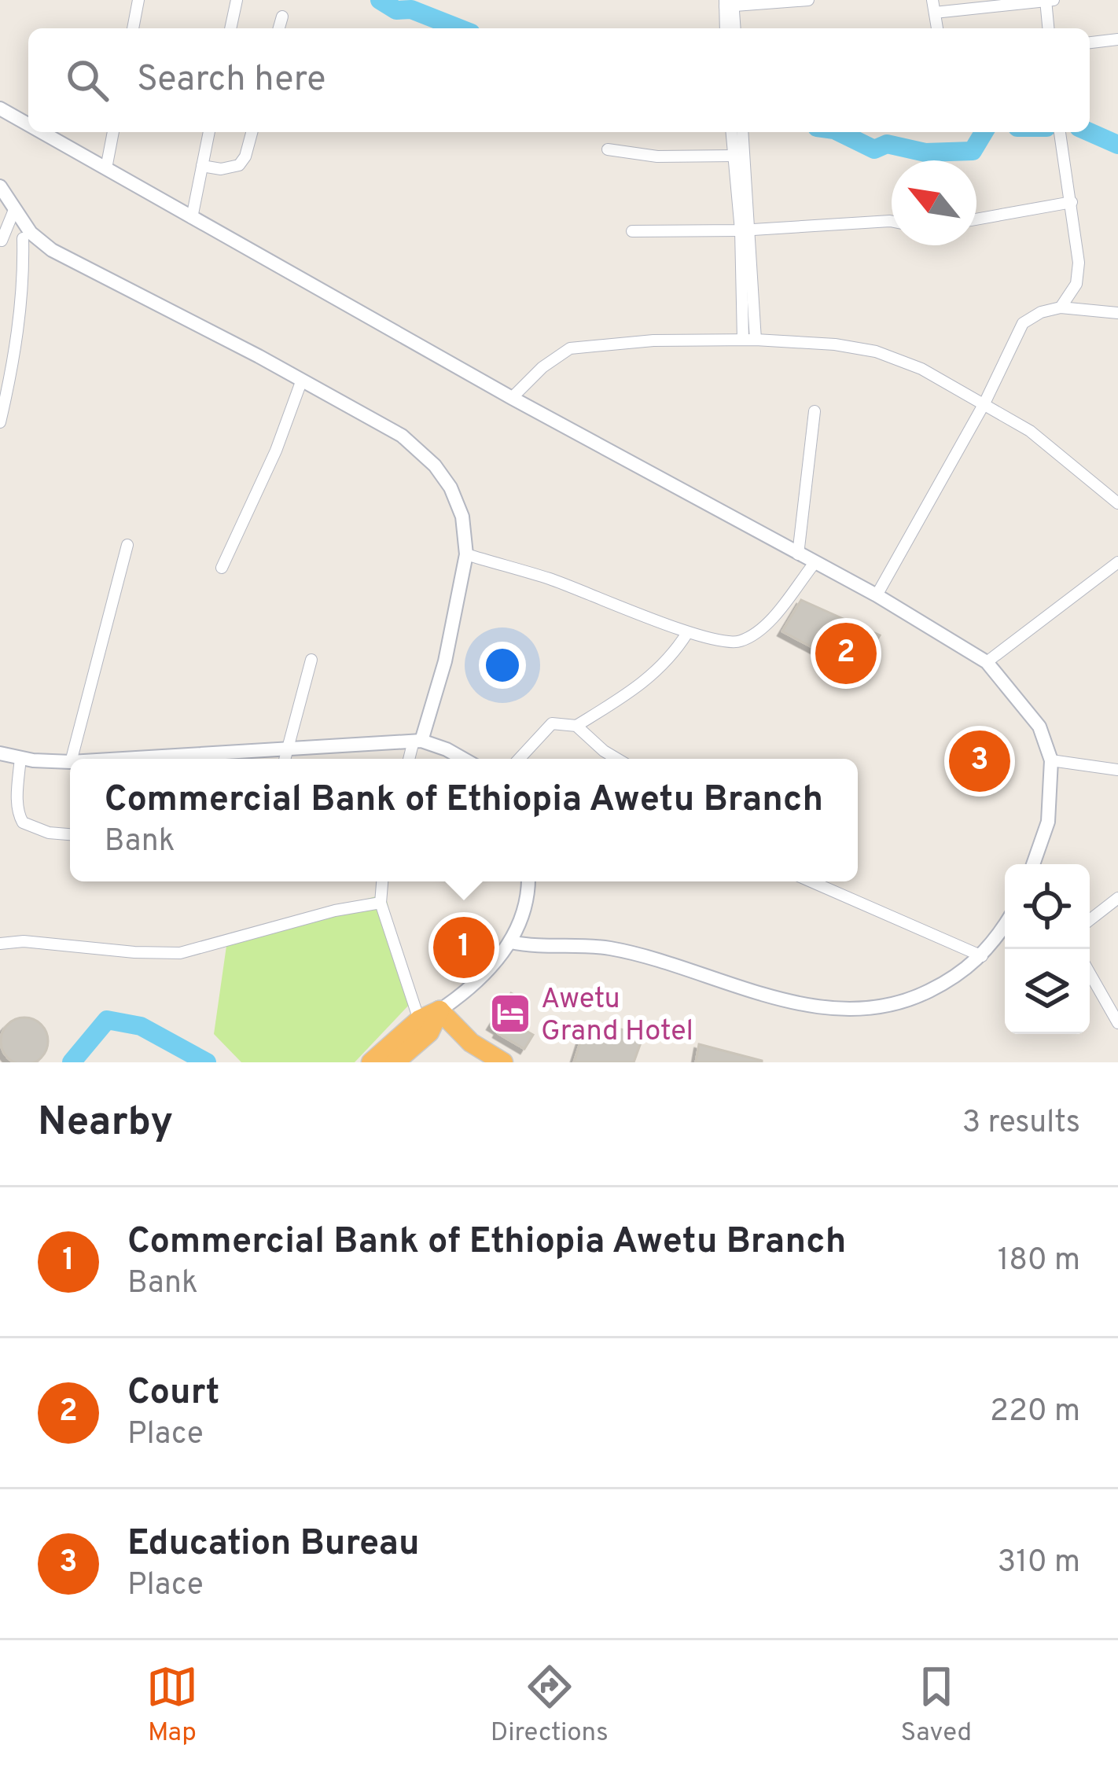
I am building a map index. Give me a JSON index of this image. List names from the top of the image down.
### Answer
{
  "places": {
    "hotel": ["Awetu Grand Hotel"]
  },
  "north": "top left",
  "page": {
    "search": "Search here",
    "pins": ["2", "3", "1"],
    "popup": ["Commercial Bank of Ethiopia Awetu Branch", "Bank"],
    "heading": ["Nearby", "3 results"],
    "list": [
      {
        "mark": "1",
        "name": "Commercial Bank of Ethiopia Awetu Branch",
        "note": "Bank",
        "value": "180 m"
      },
      {
        "mark": "2",
        "name": "Court",
        "note": "Place",
        "value": "220 m"
      },
      {
        "mark": "3",
        "name": "Education Bureau",
        "note": "Place",
        "value": "310 m"
      }
    ],
    "nav": ["Map", "Directions", "Saved"]
  }
}
